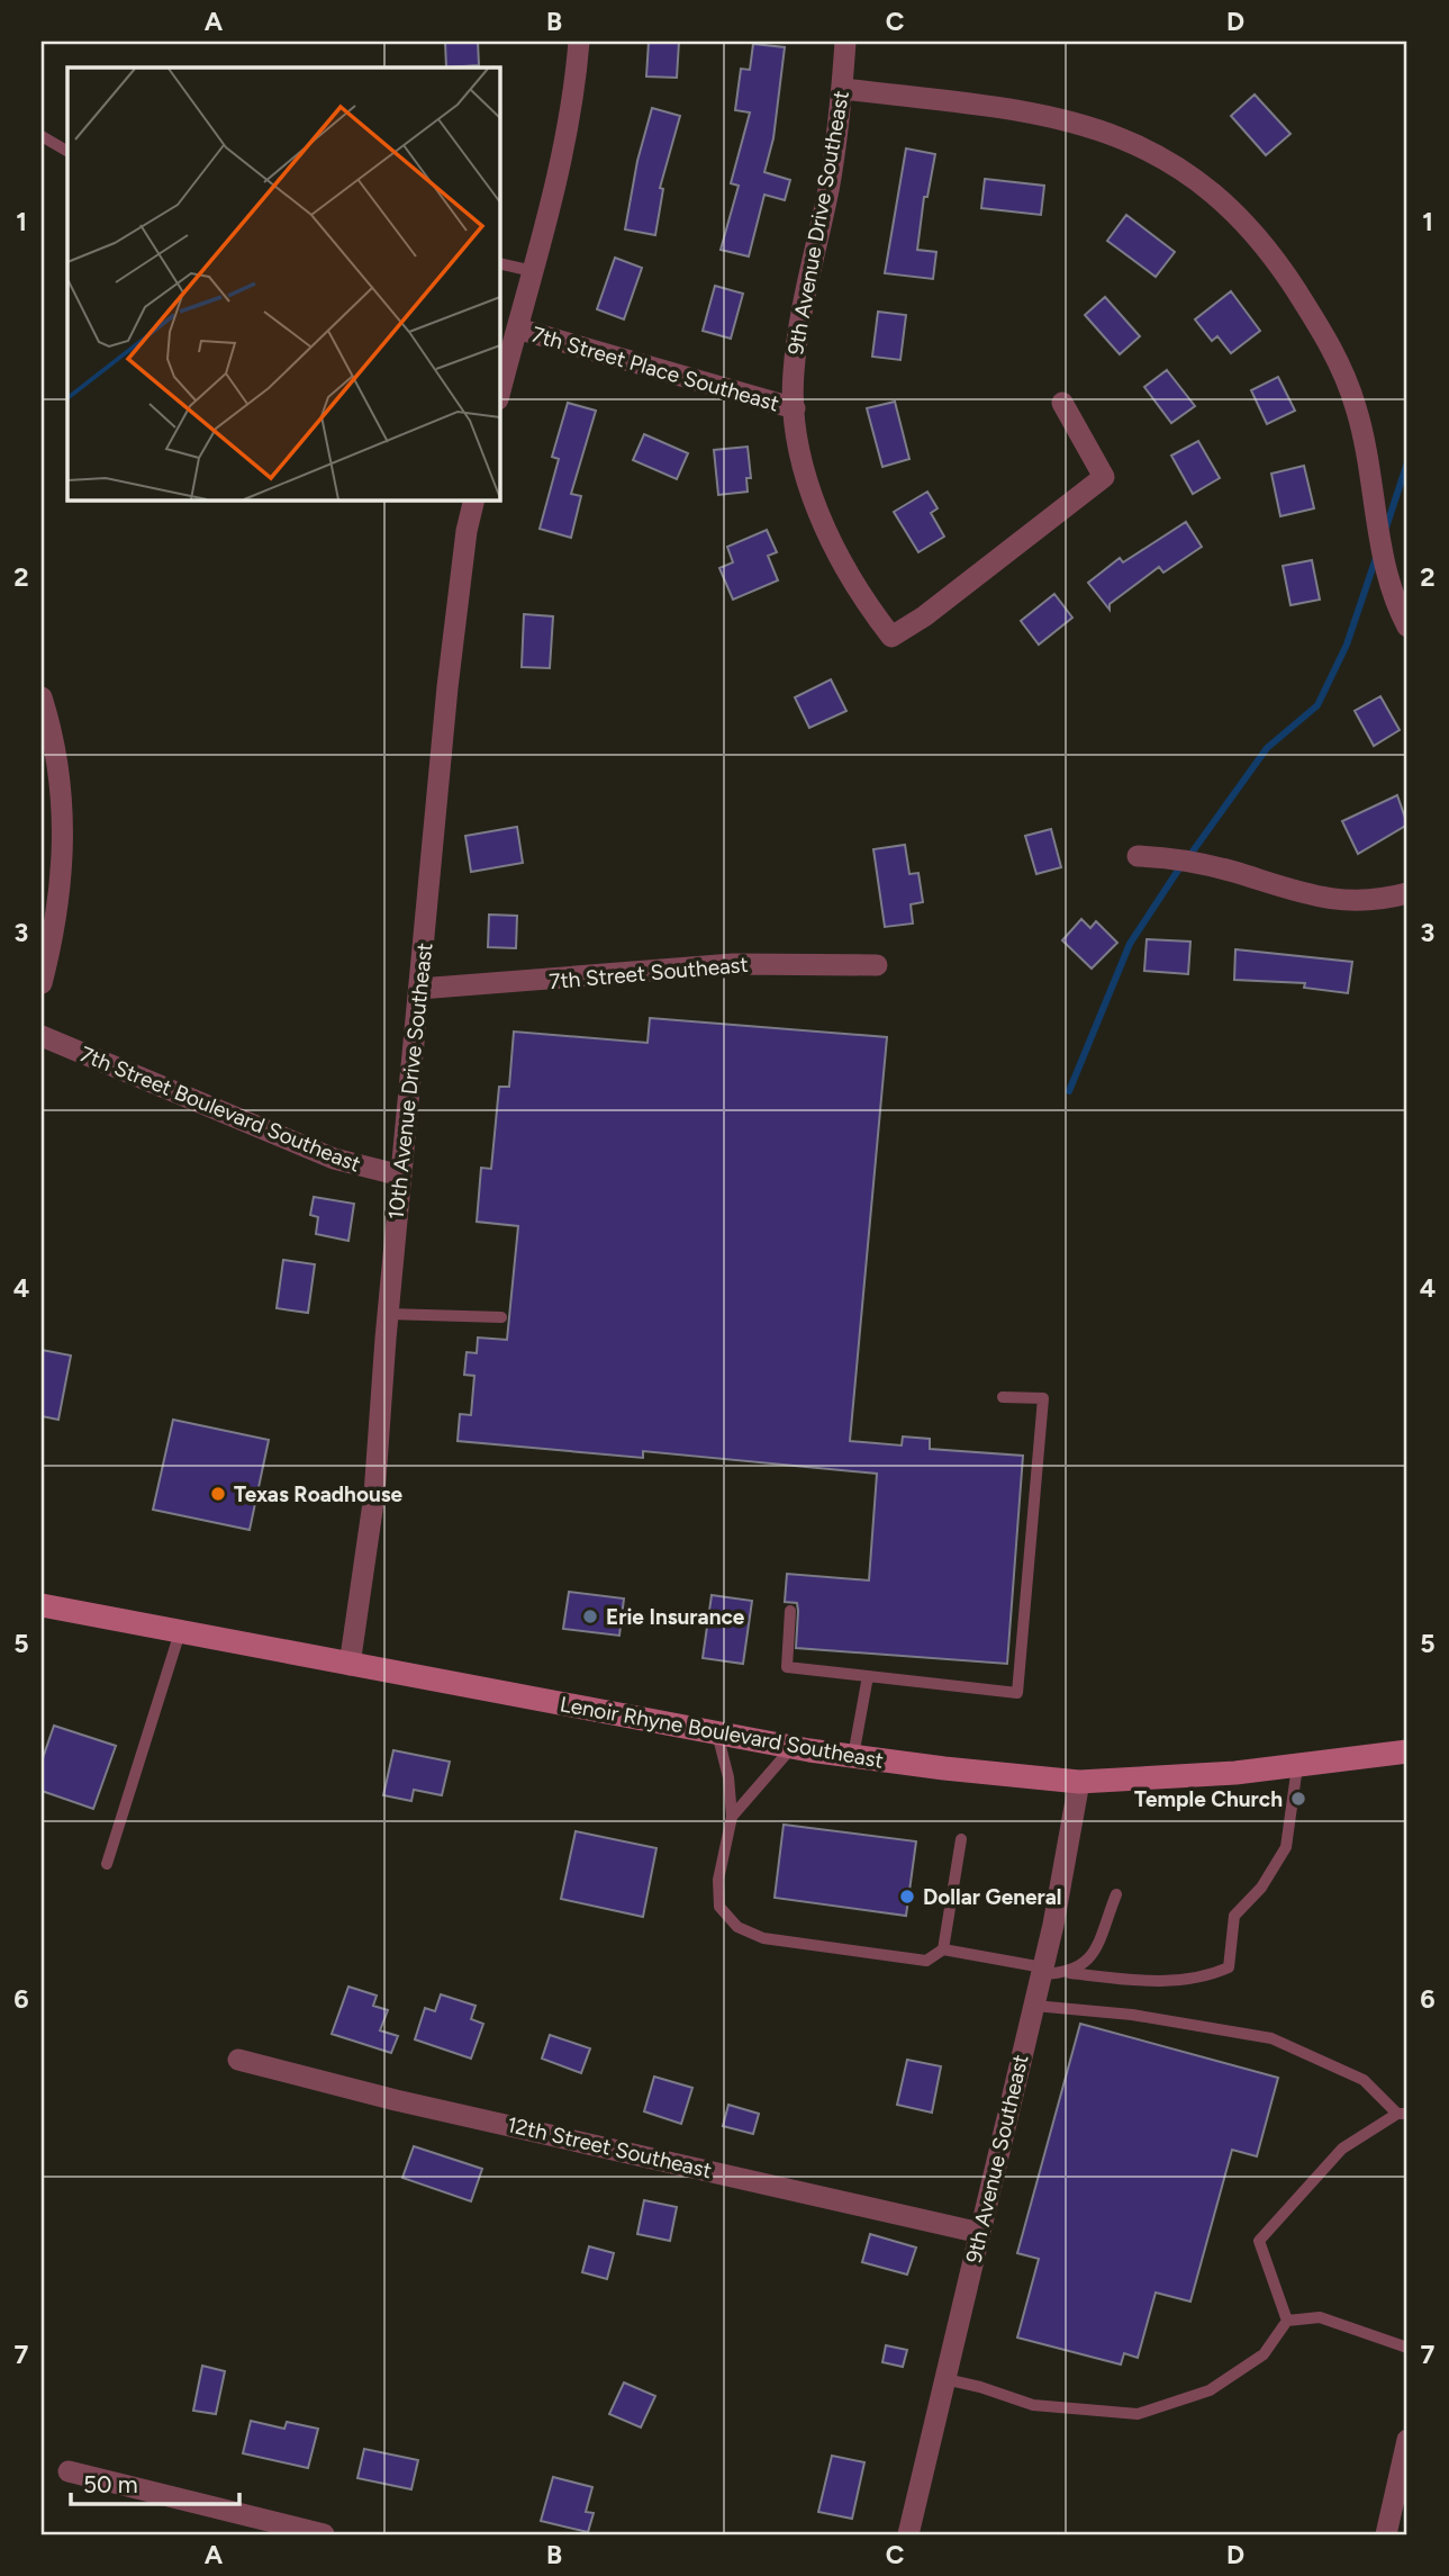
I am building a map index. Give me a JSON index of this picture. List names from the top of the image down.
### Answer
{
  "streets": {
    "main road": ["Lenoir Rhyne Boulevard Southeast"],
    "street": [
      "9th Avenue Drive Southeast",
      "7th Street Place Southeast",
      "7th Street Southeast",
      "10th Avenue Drive Southeast",
      "7th Street Boulevard Southeast",
      "12th Street Southeast",
      "9th Avenue Southeast"
    ]
  },
  "crossings": [
    ["9th Avenue Drive Southeast", "7th Street Place Southeast"],
    ["7th Street Southeast", "10th Avenue Drive Southeast"],
    ["10th Avenue Drive Southeast", "7th Street Boulevard Southeast"],
    ["10th Avenue Drive Southeast", "Lenoir Rhyne Boulevard Southeast"],
    ["Lenoir Rhyne Boulevard Southeast", "9th Avenue Southeast"],
    ["12th Street Southeast", "9th Avenue Southeast"]
  ],
  "places": [
    "Texas Roadhouse",
    "Erie Insurance",
    "Temple Church",
    "Dollar General"
  ],
  "scale_bar": "50 m",
  "grid": {
    "columns": [
      "A",
      "B",
      "C",
      "D"
    ],
    "rows": [
      "1",
      "2",
      "3",
      "4",
      "5",
      "6",
      "7"
    ]
  }
}
